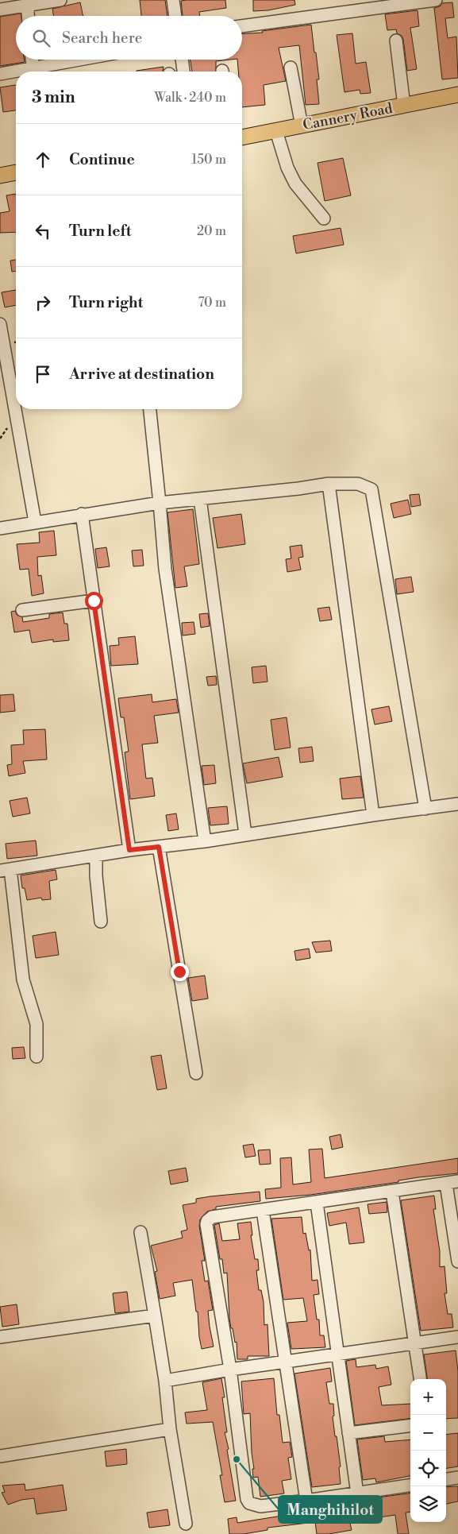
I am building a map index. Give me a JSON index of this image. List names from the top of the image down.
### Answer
{
  "streets": {
    "main road": ["Cannery Road"]
  },
  "places": ["Manghihilot"],
  "page": {
    "search": "Search here",
    "heading": ["3 min", "Walk · 240 m"],
    "list": [
      ["Continue", "150 m"],
      ["Turn left", "20 m"],
      ["Turn right", "70 m"],
      "Arrive at destination"
    ],
    "map_buttons": ["+", "−"]
  }
}
